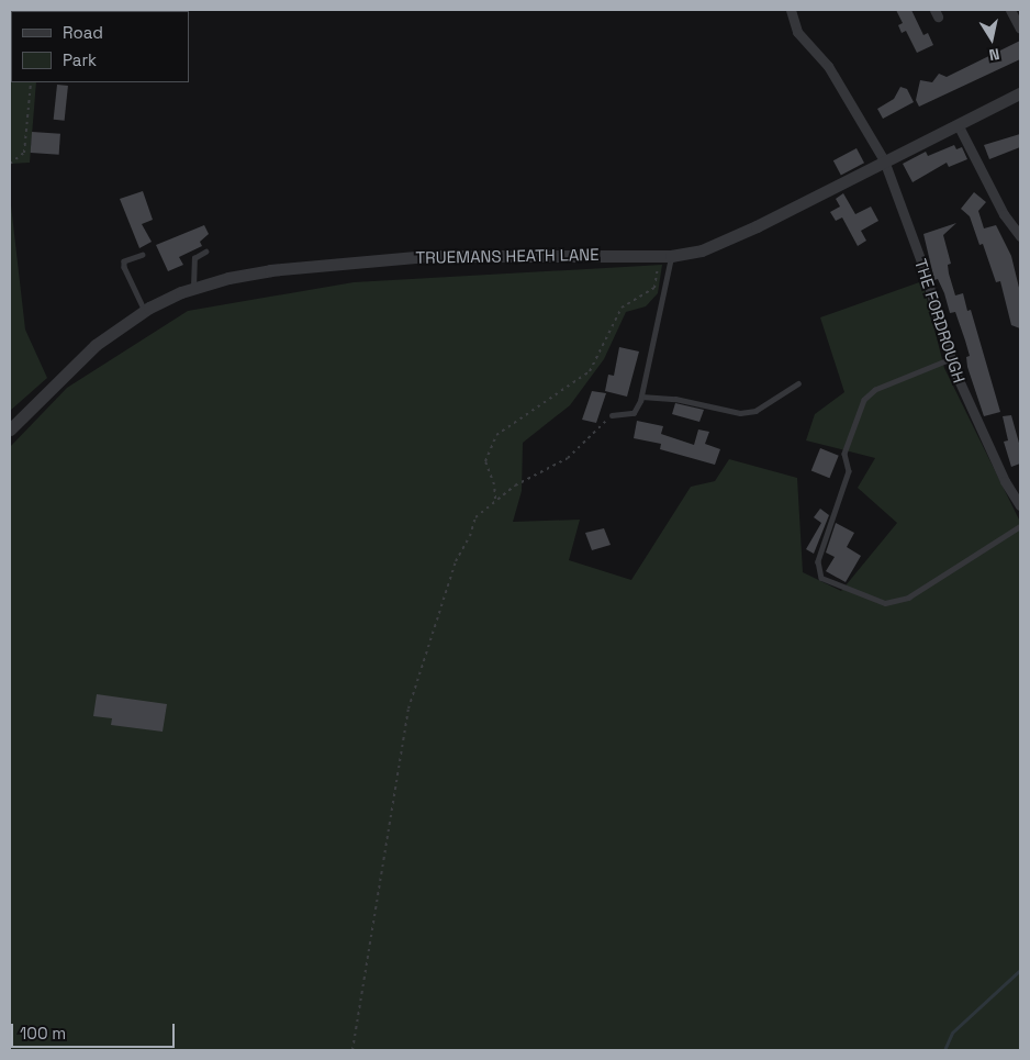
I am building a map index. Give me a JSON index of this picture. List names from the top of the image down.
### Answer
{
  "streets": {
    "street": ["TRUEMANS HEATH LANE", "THE FORDROUGH"]
  },
  "crossings": [
    ["TRUEMANS HEATH LANE", "THE FORDROUGH"]
  ],
  "legend": ["Road", "Park"],
  "scale_bar": "100 m",
  "north": "bottom"
}
